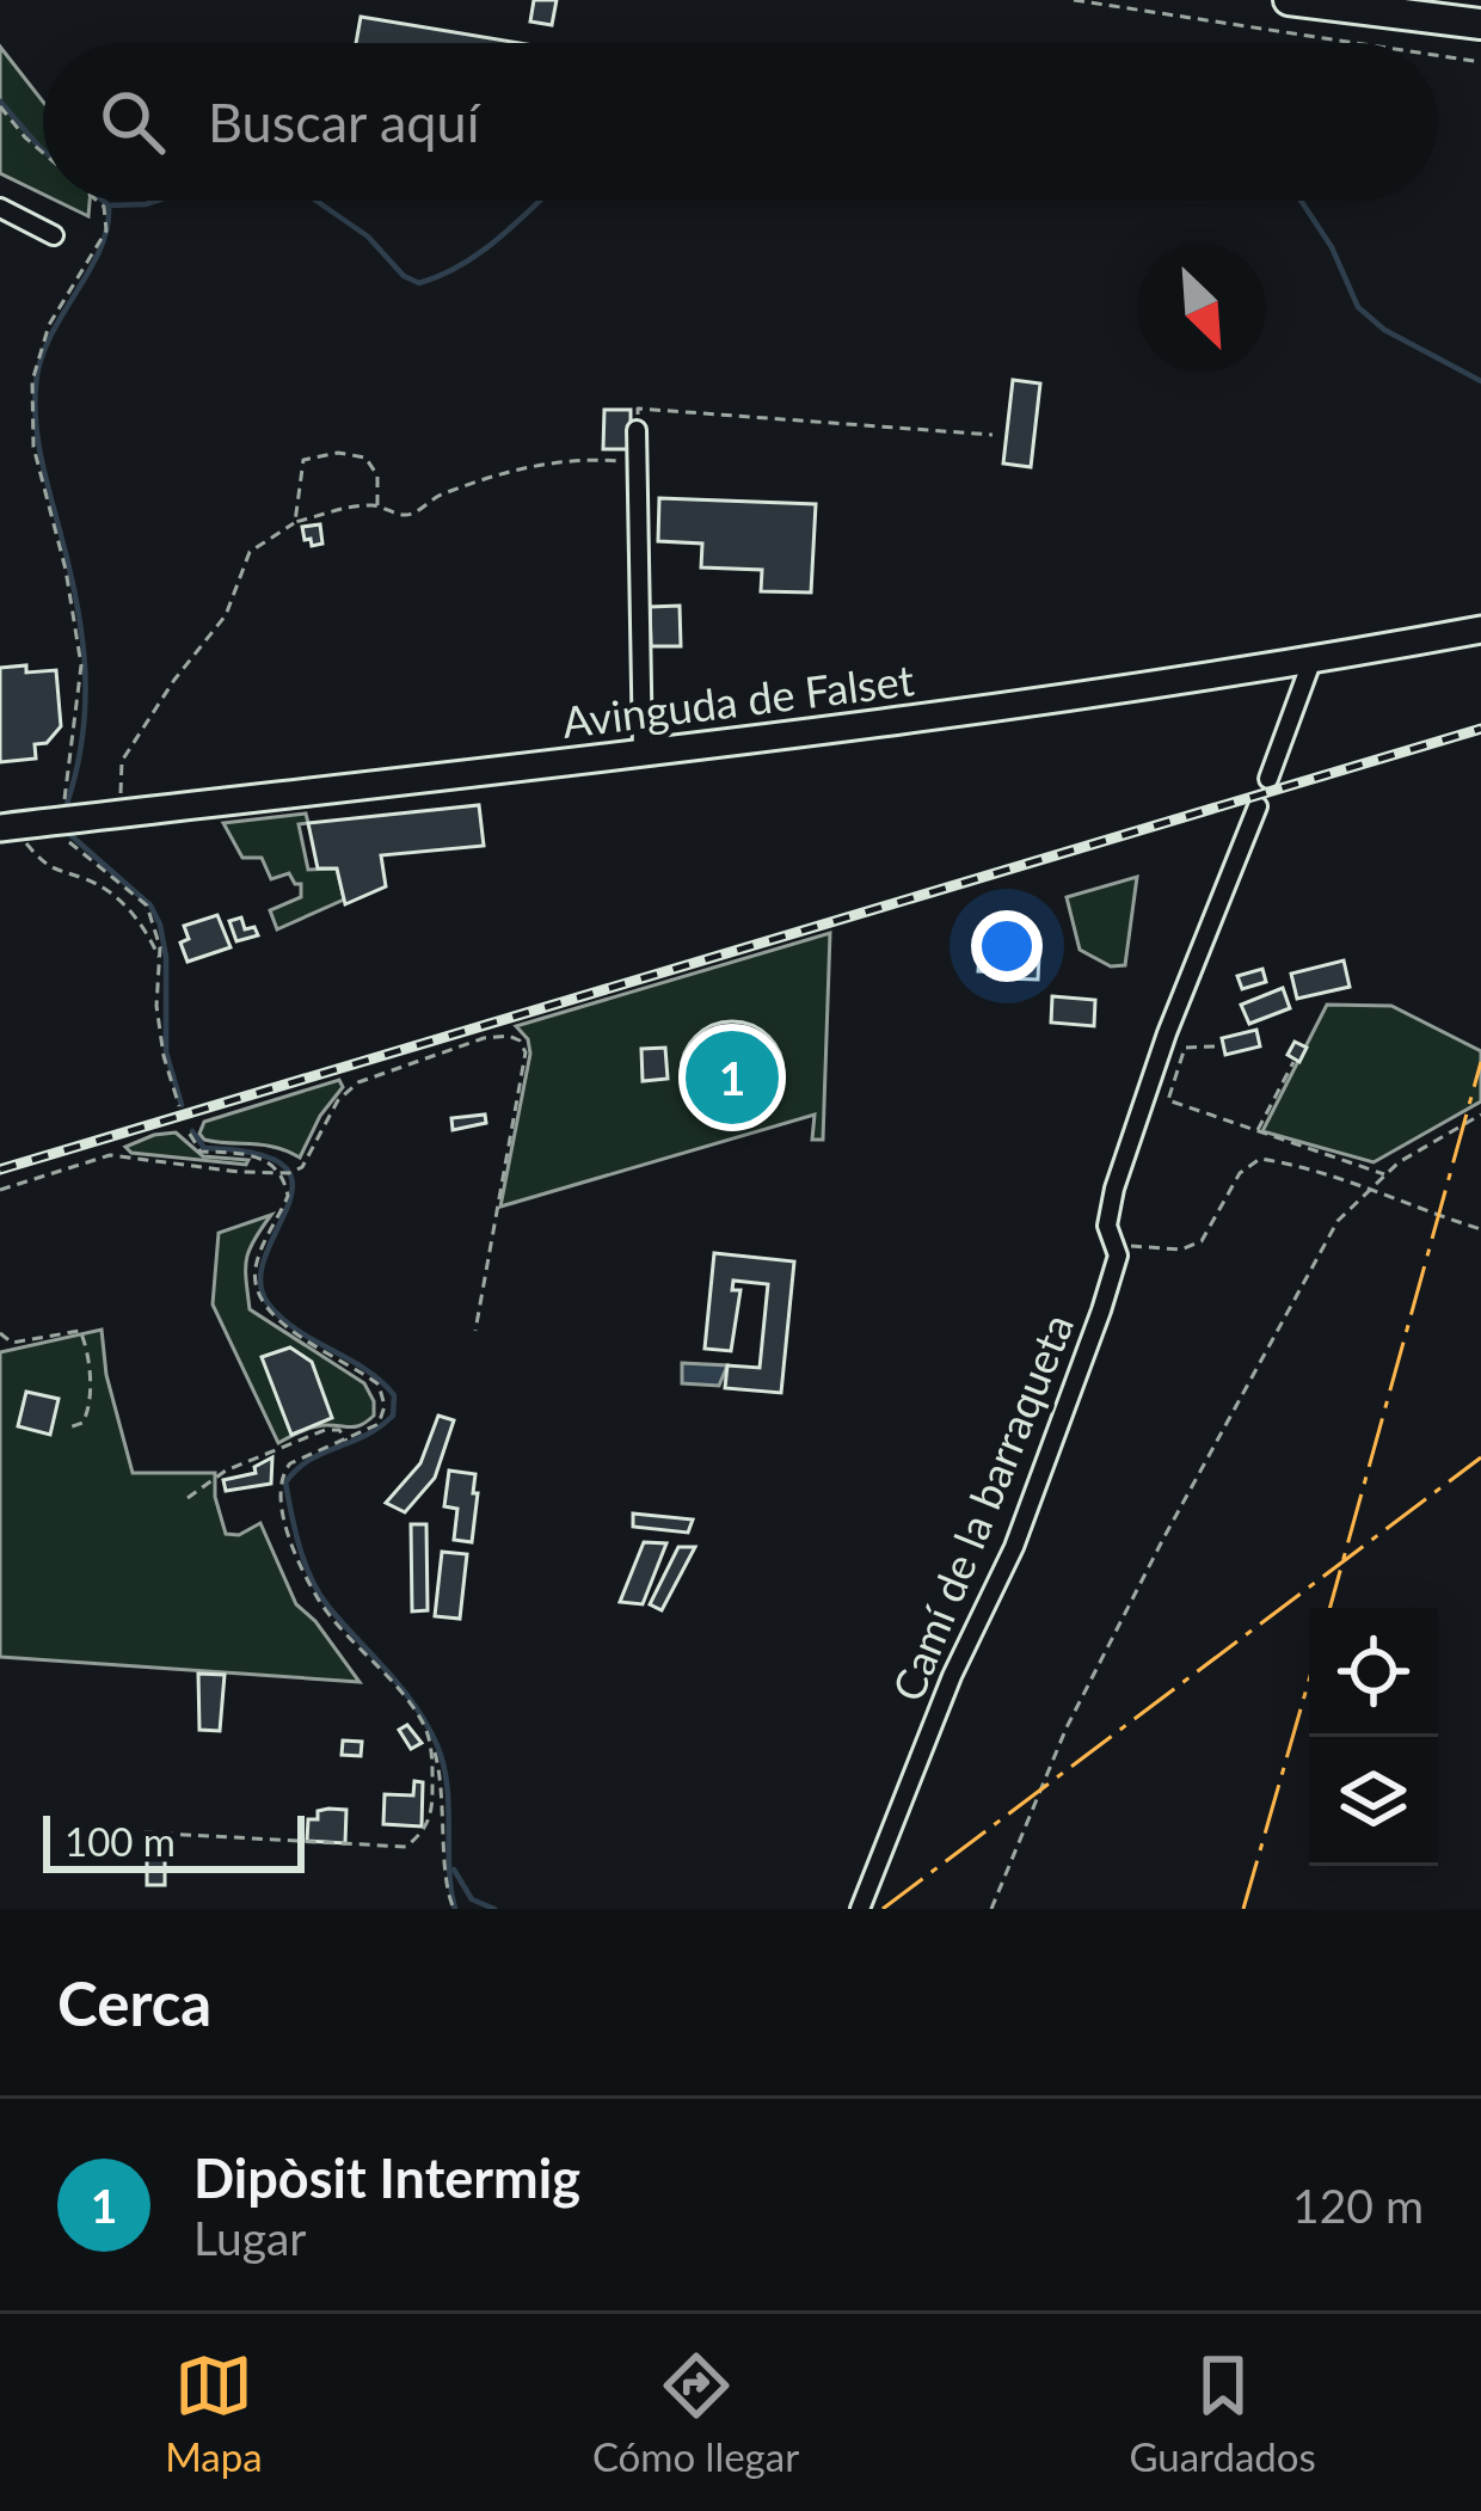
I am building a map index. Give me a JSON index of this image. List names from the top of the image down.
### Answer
{
  "streets": {
    "main road": ["Avinguda de Falset"],
    "street": ["Camí de la barraqueta"]
  },
  "scale_bar": "100 m",
  "north": "bottom right",
  "page": {
    "search": "Buscar aquí",
    "pins": "1",
    "scale": "100 m",
    "heading": "Cerca",
    "list": [
      {
        "mark": "1",
        "name": "Dipòsit Intermig",
        "note": "Lugar",
        "value": "120 m"
      }
    ],
    "nav": ["Mapa", "Cómo llegar", "Guardados"]
  }
}
